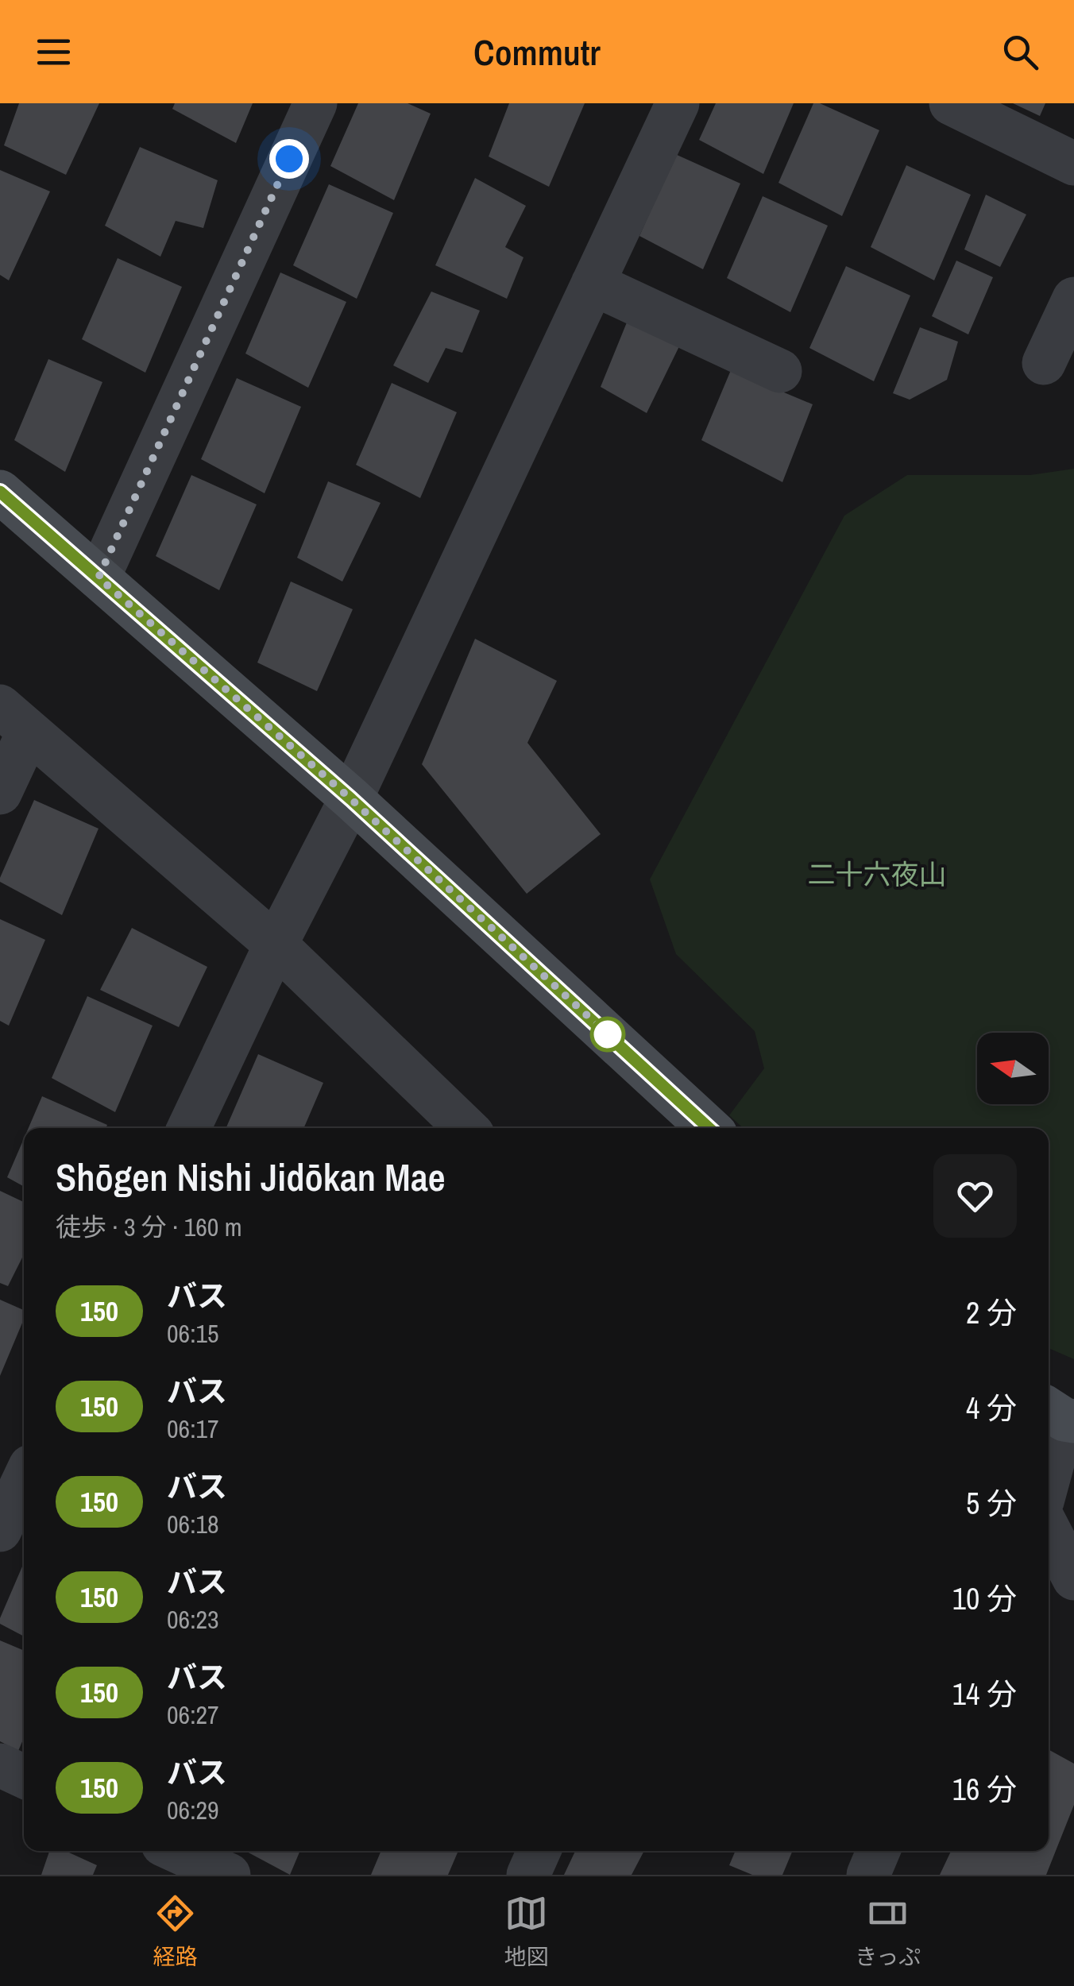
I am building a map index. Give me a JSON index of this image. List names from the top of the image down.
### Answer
{
  "parks": ["二十六夜山"],
  "lines": ["bus line 150"],
  "north": "left",
  "page": {
    "header": "Commutr",
    "heading": ["Shōgen Nishi Jidōkan Mae", "徒歩 · 3 分 · 160 m"],
    "list": [
      {
        "mark": "150",
        "name": "バス",
        "note": "06:15",
        "value": "2 分"
      },
      {
        "mark": "150",
        "name": "バス",
        "note": "06:17",
        "value": "4 分"
      },
      {
        "mark": "150",
        "name": "バス",
        "note": "06:18",
        "value": "5 分"
      },
      {
        "mark": "150",
        "name": "バス",
        "note": "06:23",
        "value": "10 分"
      },
      {
        "mark": "150",
        "name": "バス",
        "note": "06:27",
        "value": "14 分"
      },
      {
        "mark": "150",
        "name": "バス",
        "note": "06:29",
        "value": "16 分"
      }
    ],
    "tabs": ["経路", "地図", "きっぷ"]
  }
}
